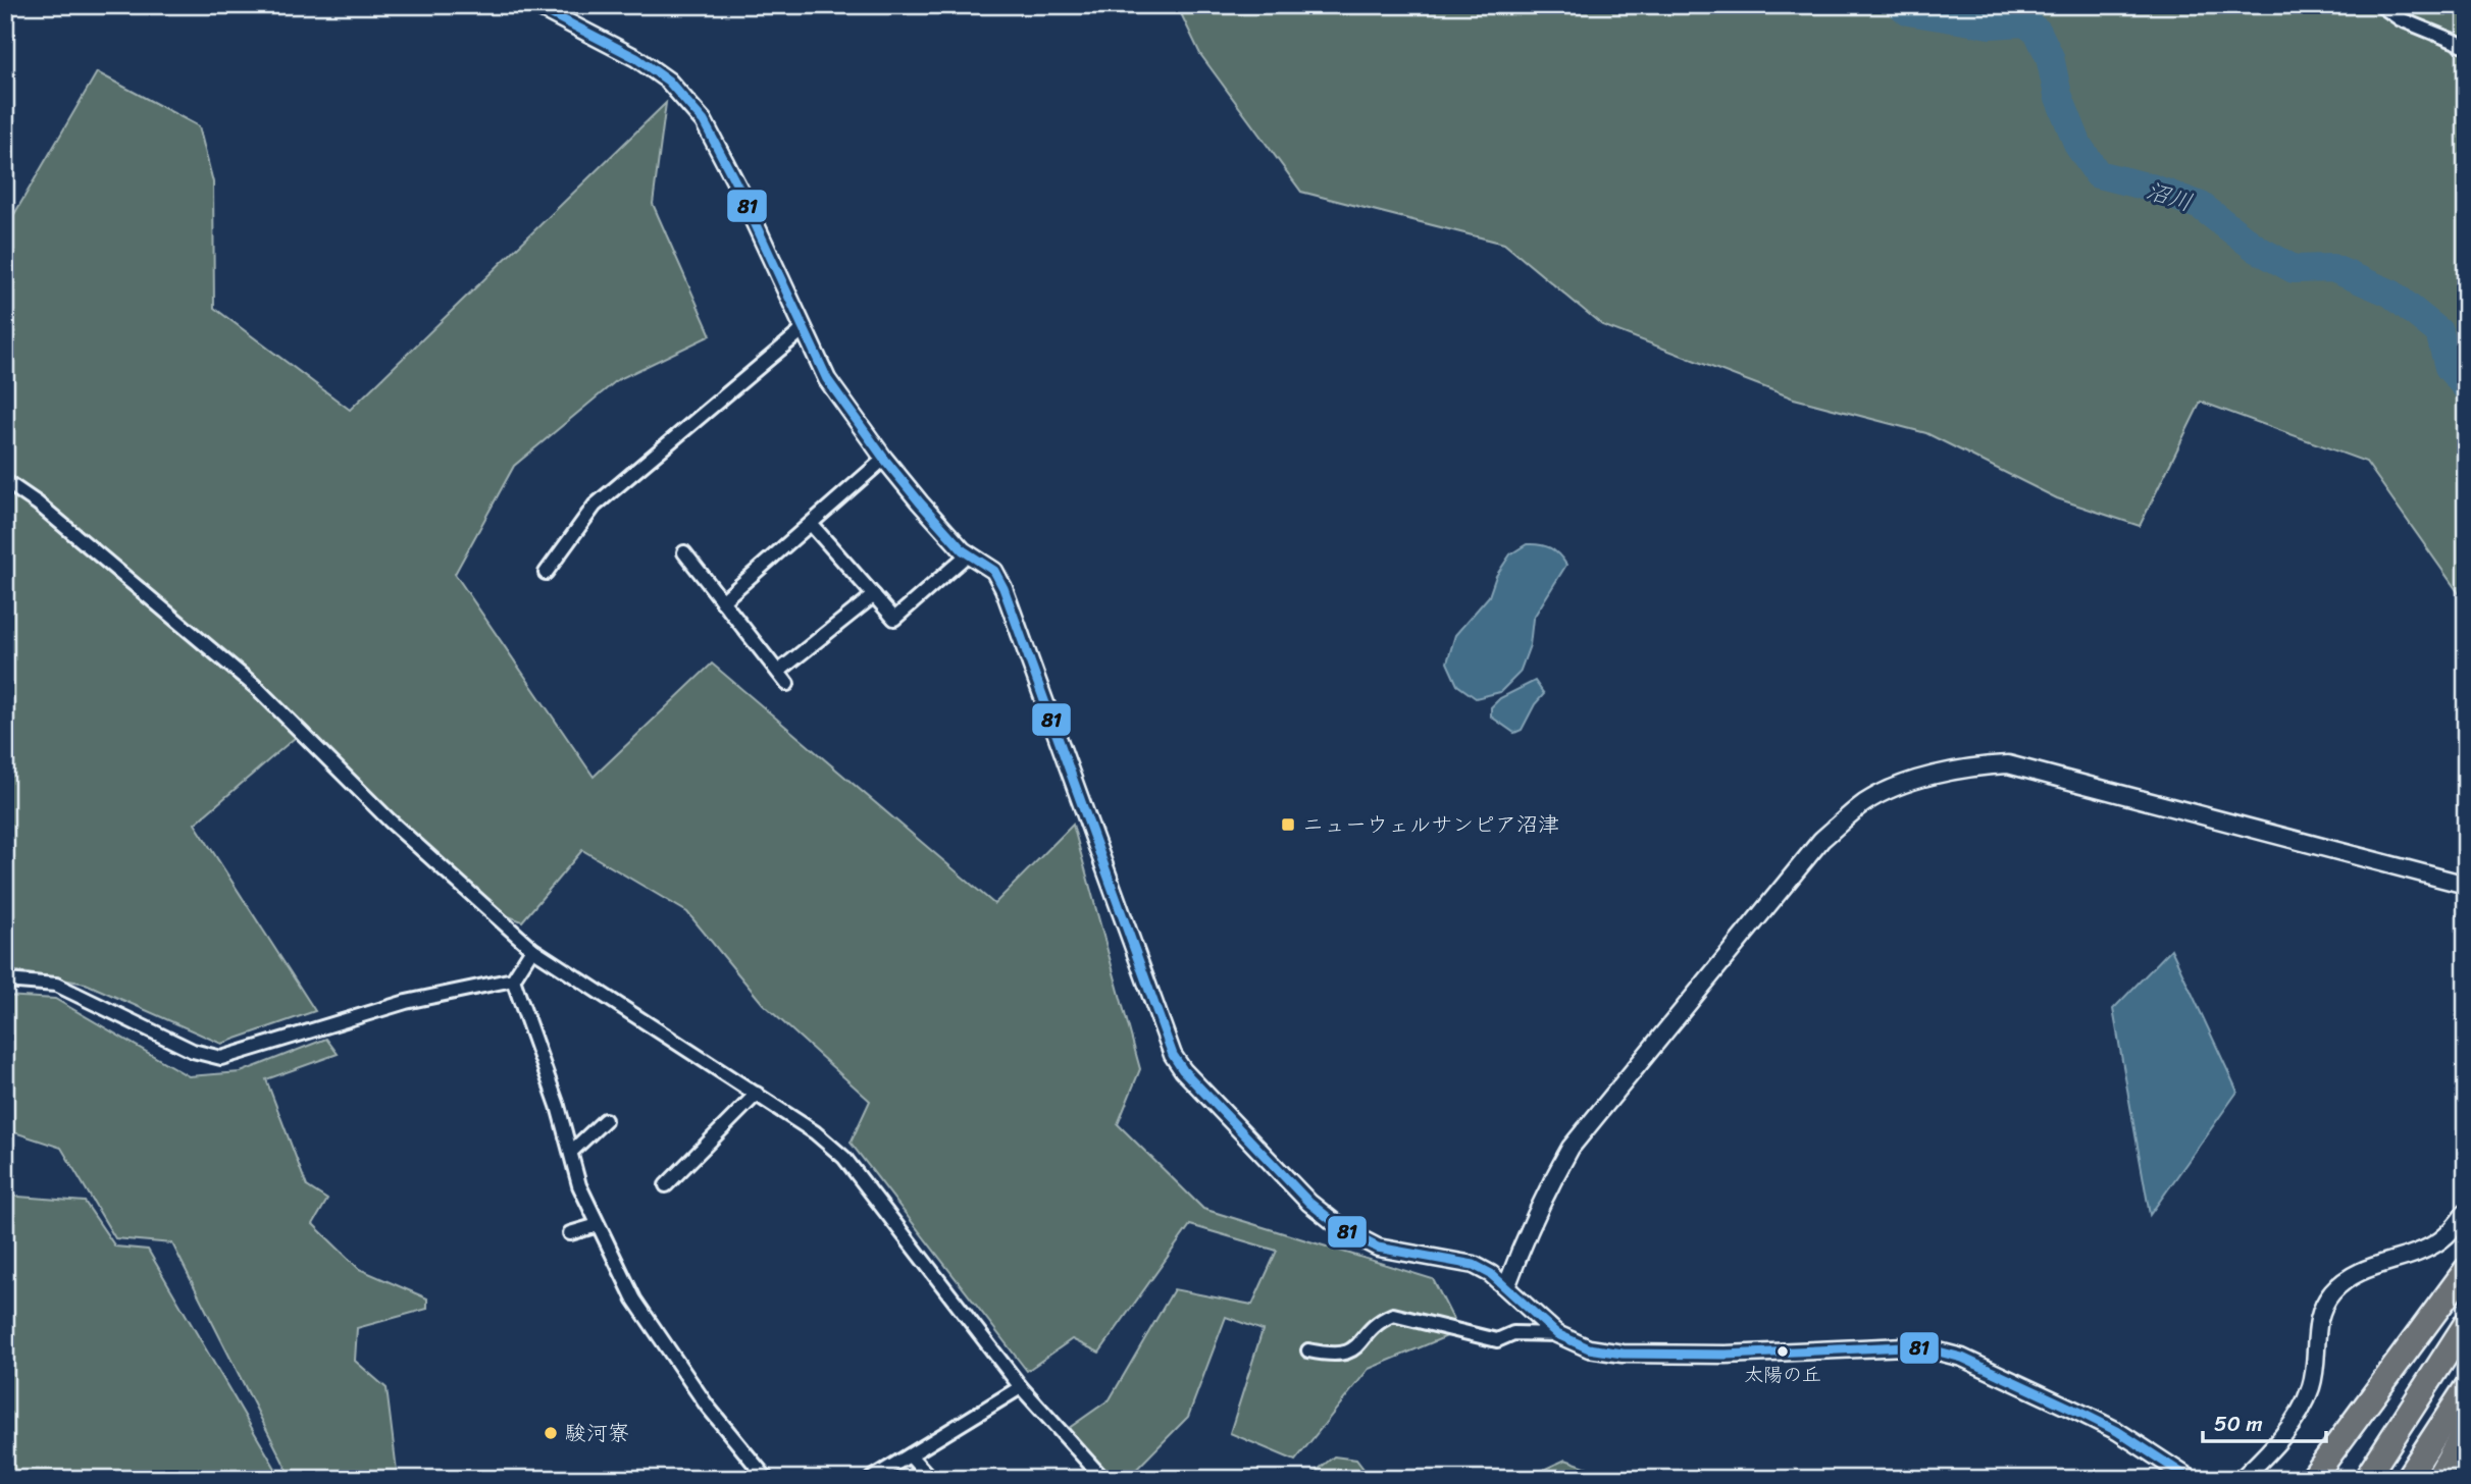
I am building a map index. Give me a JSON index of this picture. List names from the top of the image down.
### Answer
{
  "water": ["沼川"],
  "places": {
    "transit": ["ニューウェルサンピア沼津"],
    "other": ["太陽の丘", "駿河寮"]
  },
  "lines": ["transit line 81"],
  "scale_bar": "50 m"
}
